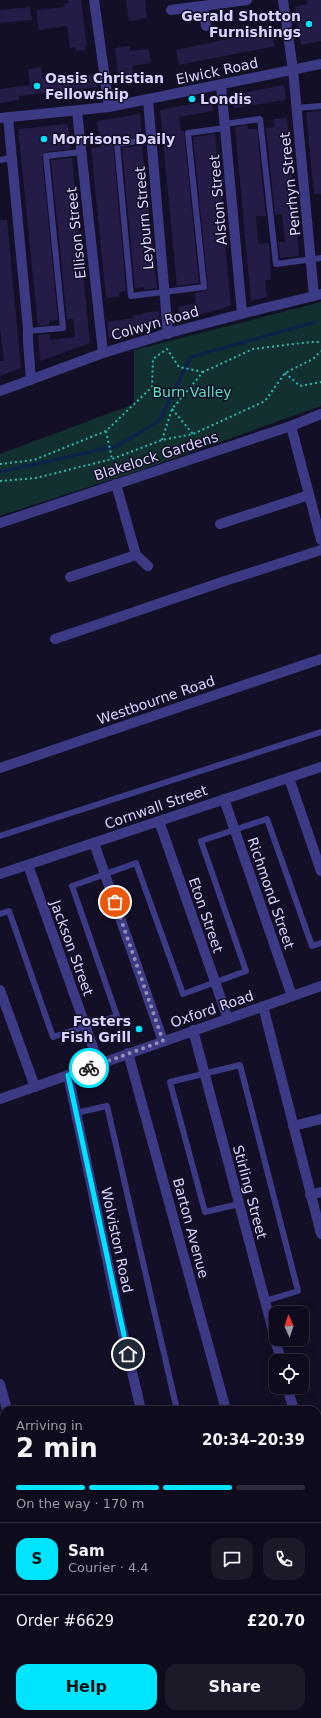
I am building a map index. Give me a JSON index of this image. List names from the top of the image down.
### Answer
{
  "streets": {
    "street": [
      "Elwick Road",
      "Penrhyn Street",
      "Alston Street",
      "Leyburn Street",
      "Ellison Street",
      "Colwyn Road",
      "Blakelock Gardens",
      "Westbourne Road",
      "Cornwall Street",
      "Richmond Street",
      "Eton Street",
      "Jackson Street",
      "Oxford Road",
      "Stirling Street",
      "Barton Avenue",
      "Wolviston Road"
    ]
  },
  "crossings": [
    ["Elwick Road", "Penrhyn Street"],
    ["Elwick Road", "Alston Street"],
    ["Elwick Road", "Leyburn Street"],
    ["Elwick Road", "Ellison Street"],
    ["Penrhyn Street", "Colwyn Road"],
    ["Alston Street", "Colwyn Road"],
    ["Leyburn Street", "Colwyn Road"],
    ["Ellison Street", "Colwyn Road"],
    ["Cornwall Street", "Richmond Street"],
    ["Cornwall Street", "Eton Street"],
    ["Cornwall Street", "Jackson Street"],
    ["Richmond Street", "Oxford Road"],
    ["Eton Street", "Oxford Road"],
    ["Jackson Street", "Oxford Road"],
    ["Oxford Road", "Stirling Street"],
    ["Oxford Road", "Barton Avenue"],
    ["Oxford Road", "Wolviston Road"]
  ],
  "parks": ["Burn Valley"],
  "places": [
    "Gerald Shotton Furnishings",
    "Oasis Christian Fellowship",
    "Londis",
    "Morrisons Daily",
    "Fosters Fish Grill"
  ],
  "north": "top",
  "page": {
    "heading": ["2 min", "Arriving in", "20:34–20:39"],
    "panel": [
      "Sam",
      "Courier · 4.4",
      "Order #6629",
      "£20.70"
    ],
    "bar": "On the way · 170 m",
    "round": "S",
    "buttons": ["Help", "Share"]
  }
}
